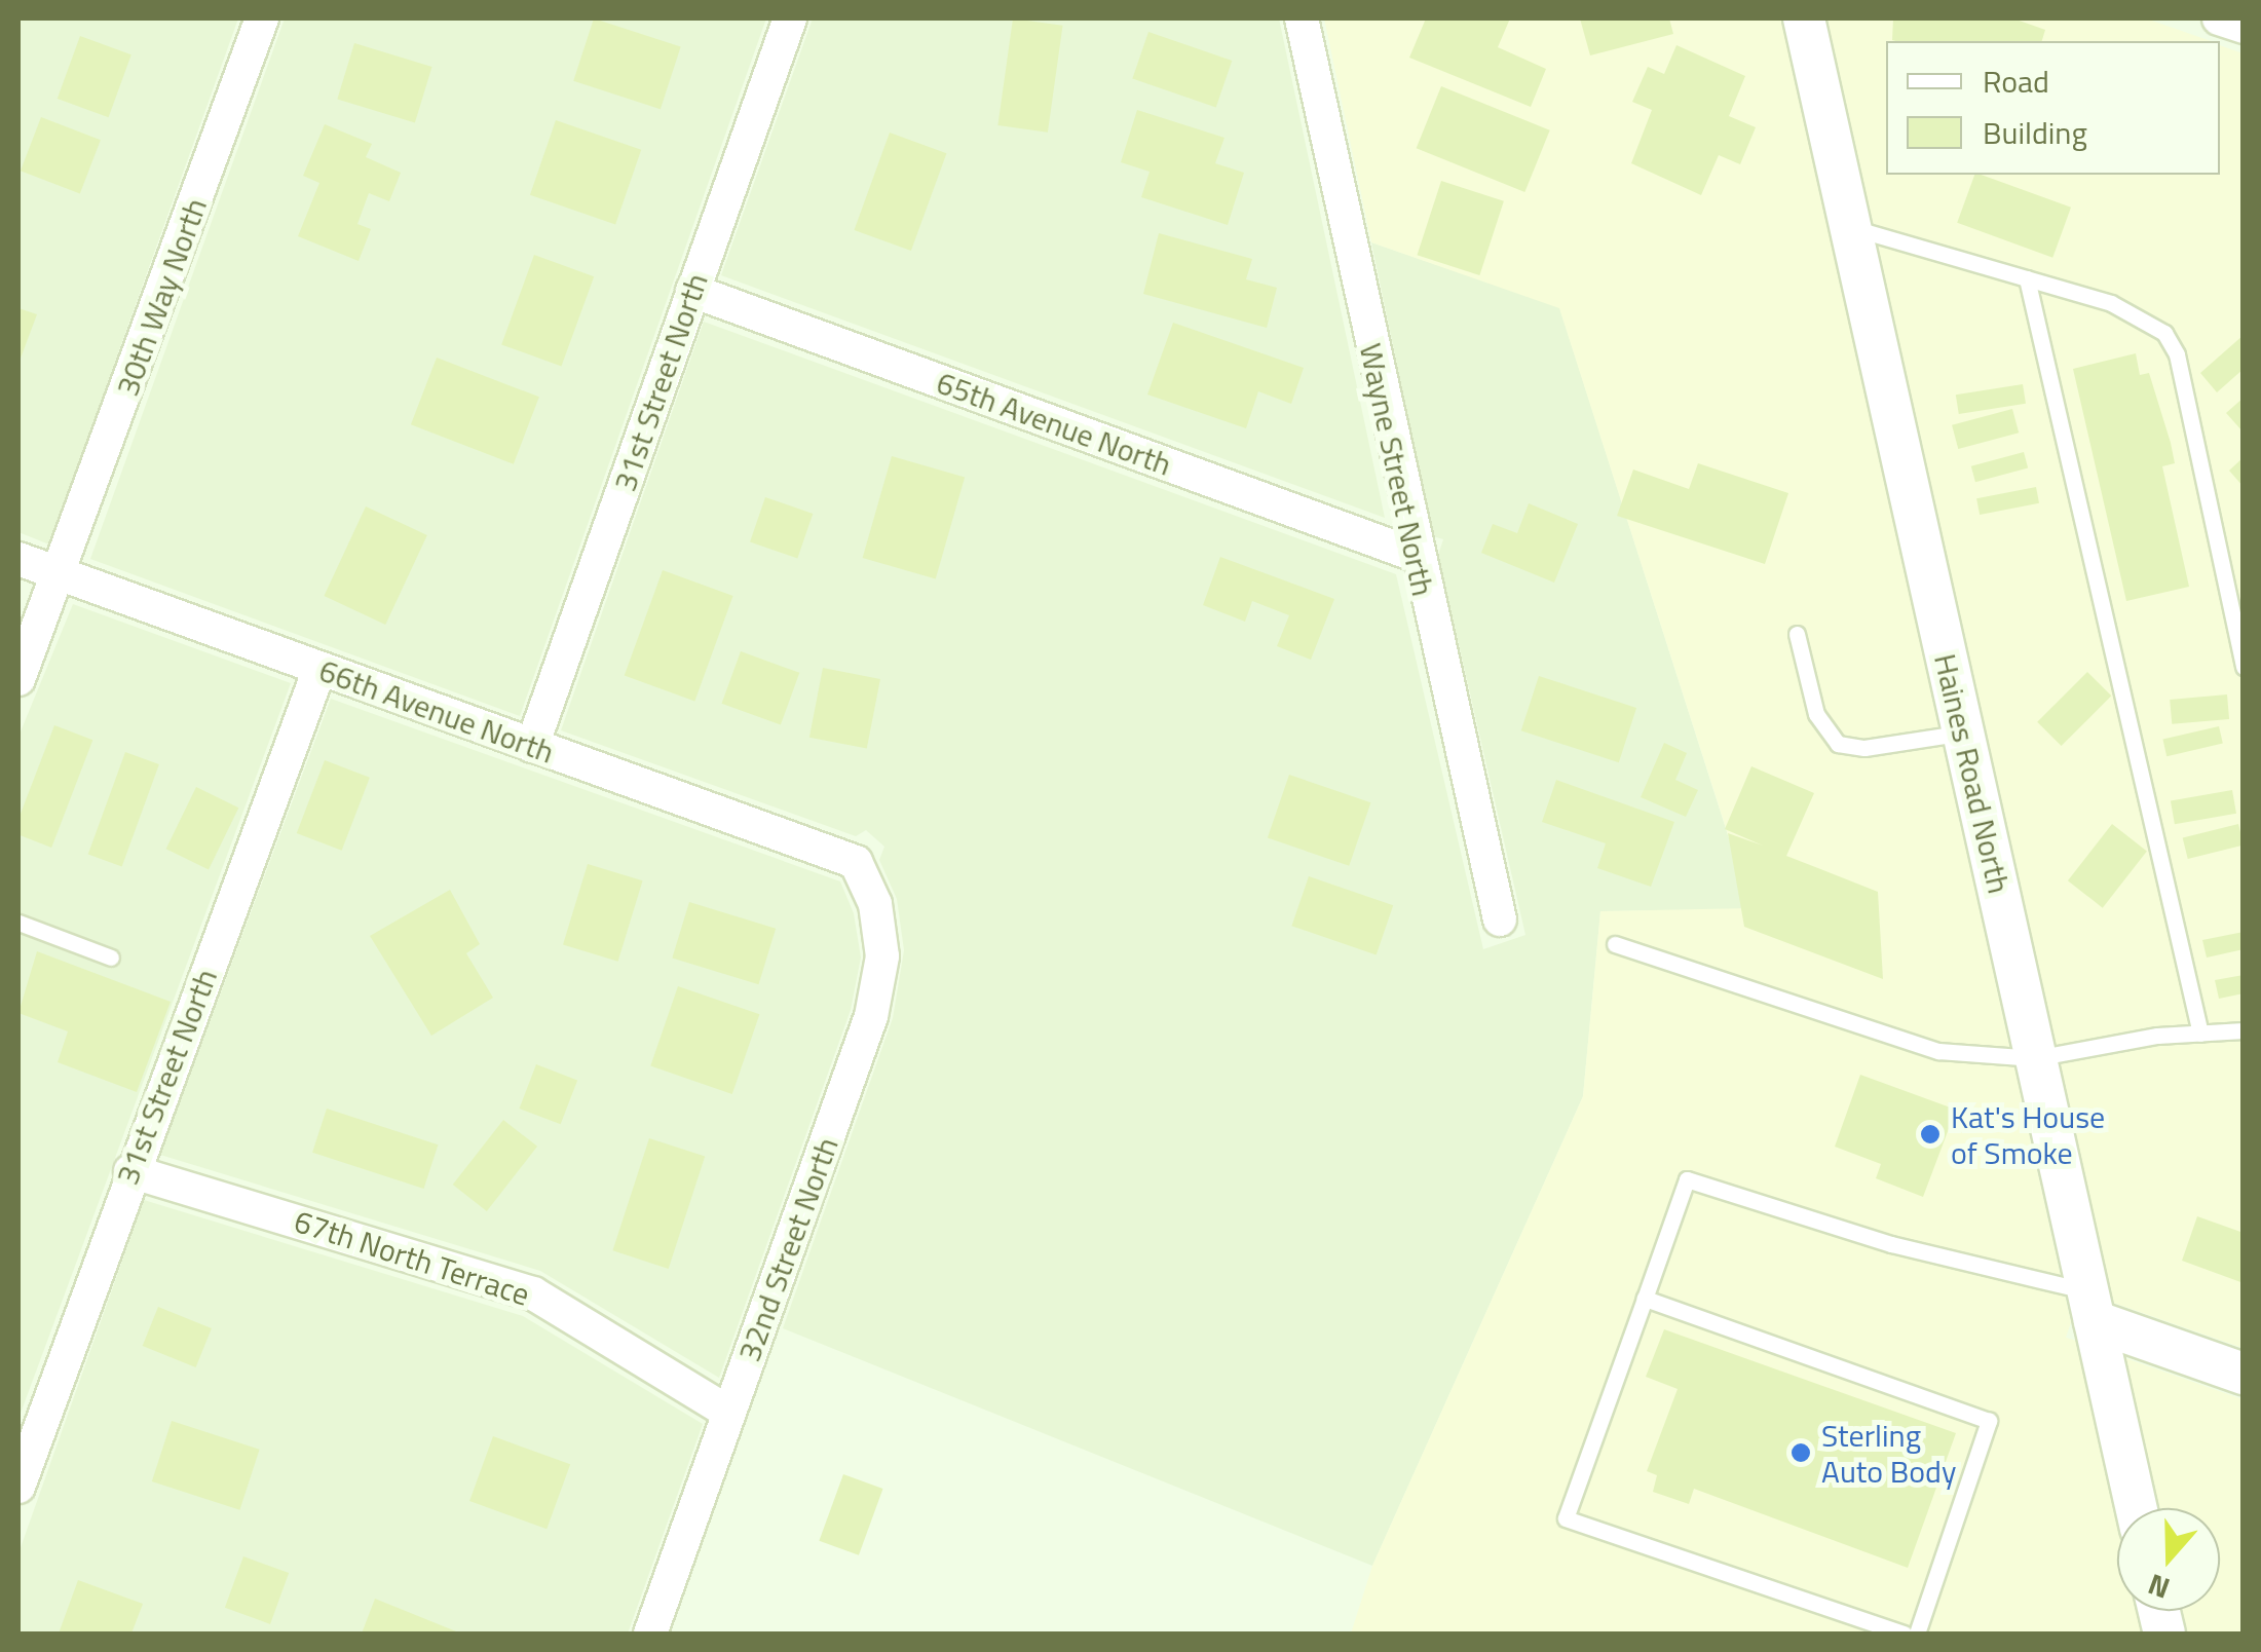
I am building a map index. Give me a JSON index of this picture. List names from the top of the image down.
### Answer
{
  "streets": {
    "street": [
      "30th Way North",
      "31st Street North",
      "65th Avenue North",
      "Wayne Street North",
      "66th Avenue North",
      "Haines Road North",
      "32nd Street North",
      "67th North Terrace"
    ]
  },
  "crossings": [
    ["30th Way North", "66th Avenue North"],
    ["31st Street North", "65th Avenue North"],
    ["31st Street North", "66th Avenue North"],
    ["31st Street North", "67th North Terrace"],
    ["65th Avenue North", "Wayne Street North"],
    ["66th Avenue North", "32nd Street North"],
    ["32nd Street North", "67th North Terrace"]
  ],
  "places": ["Kat's House of Smoke", "Sterling Auto Body"],
  "legend": ["Road", "Building"],
  "north": "bottom"
}
